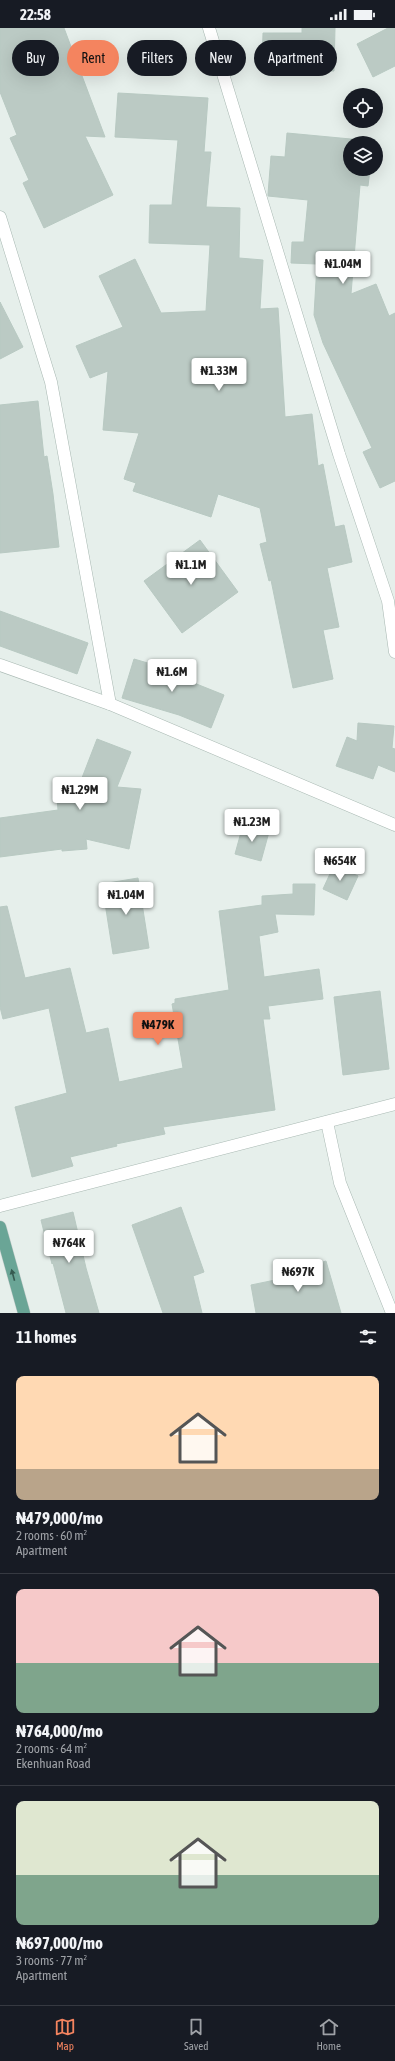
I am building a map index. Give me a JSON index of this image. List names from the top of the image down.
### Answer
{
  "page": {
    "status": "22:58",
    "chip": [
      "Buy",
      "Rent",
      "Filters",
      "New",
      "Apartment"
    ],
    "price": [
      "₦1.04M",
      "₦1.33M",
      "₦1.1M",
      "₦1.6M",
      "₦1.29M",
      "₦1.23M",
      "₦654K",
      "₦1.04M",
      "₦479K",
      "₦764K",
      "₦697K"
    ],
    "heading": "11 homes",
    "list": [
      {
        "name": "₦479,000/mo",
        "note": "2 rooms · 60 m² · Apartment"
      },
      {
        "name": "₦764,000/mo",
        "note": "2 rooms · 64 m² · Ekenhuan Road"
      },
      {
        "name": "₦697,000/mo",
        "note": "3 rooms · 77 m² · Apartment"
      }
    ],
    "tabs": ["Map", "Saved", "Home"]
  }
}
